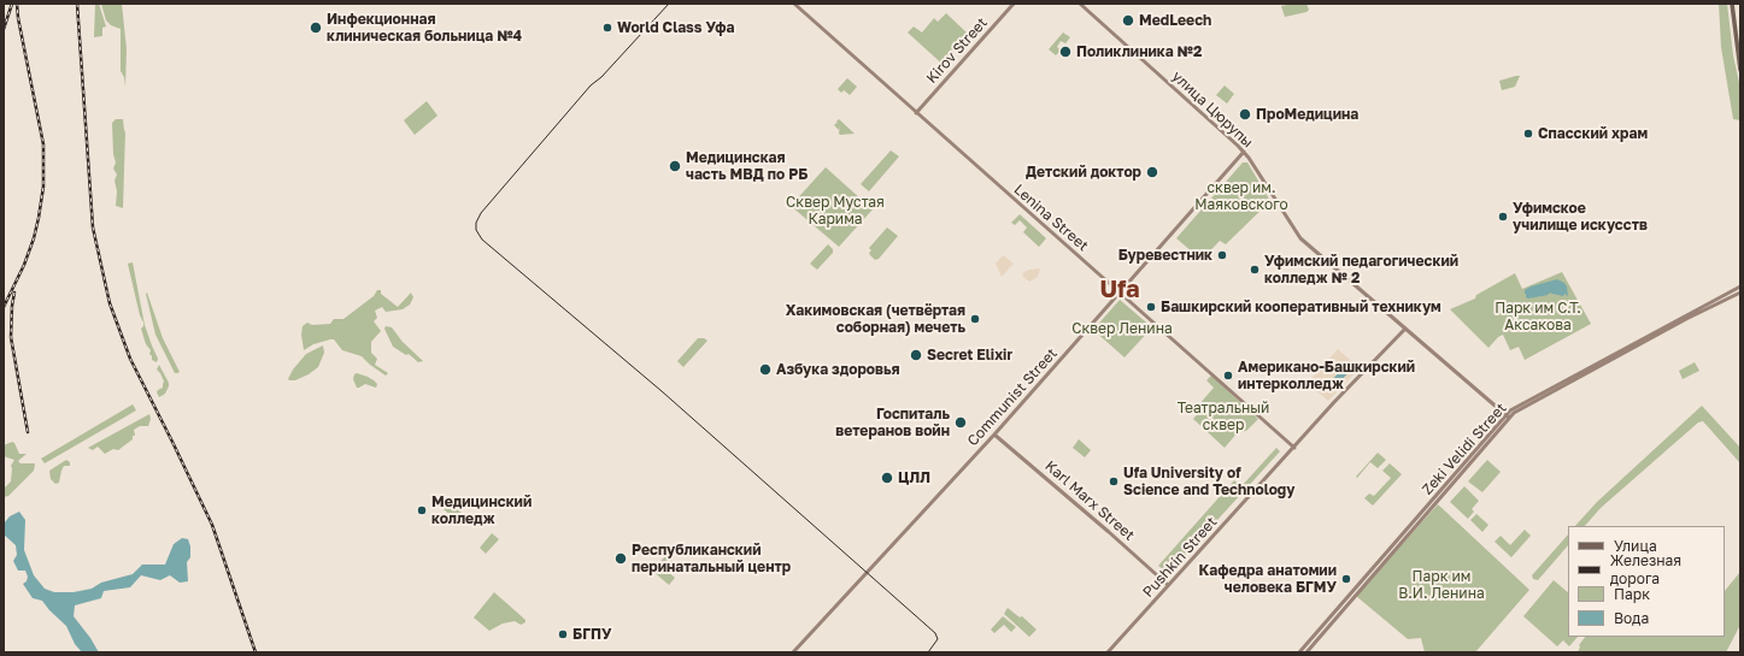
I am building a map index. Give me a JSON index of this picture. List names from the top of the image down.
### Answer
{
  "streets": {
    "main road": [
      "Kirov Street",
      "улица Цюрупы",
      "Lenina Street",
      "Communist Street",
      "Zeki Velidi Street",
      "Karl Marx Street",
      "Pushkin Street"
    ]
  },
  "crossings": [
    ["Kirov Street", "Lenina Street"],
    ["улица Цюрупы", "Communist Street"],
    ["улица Цюрупы", "Zeki Velidi Street"],
    ["улица Цюрупы", "Pushkin Street"],
    ["Lenina Street", "Communist Street"],
    ["Lenina Street", "Pushkin Street"],
    ["Communist Street", "Karl Marx Street"],
    ["Karl Marx Street", "Pushkin Street"]
  ],
  "districts": ["Ufa"],
  "parks": [
    "сквер им. Маяковского",
    "Сквер Мустая Карима",
    "Парк им С.Т. Аксакова",
    "Сквер Ленина",
    "Театральный сквер",
    "Парк им В.И. Ленина"
  ],
  "places": [
    "MedLeech",
    "Инфекционная клиническая больница №4",
    "World Class Уфа",
    "Поликлиника №2",
    "ПроМедицина",
    "Спасский храм",
    "Медицинская часть МВД по РБ",
    "Детский доктор",
    "Уфимское училище искусств",
    "Буревестник",
    "Уфимский педагогический колледж № 2",
    "Башкирский кооперативный техникум",
    "Хакимовская (четвёртая соборная) мечеть",
    "Secret Elixir",
    "Азбука здоровья",
    "Американо-Башкирский интерколледж",
    "Госпиталь ветеранов войн",
    "ЦЛЛ",
    "Ufa University of Science and Technology",
    "Медицинский колледж",
    "Республиканский перинатальный центр",
    "Кафедра анатомии человека БГМУ",
    "БГПУ"
  ],
  "legend": [
    "Улица",
    "Железная дорога",
    "Парк",
    "Вода"
  ]
}
